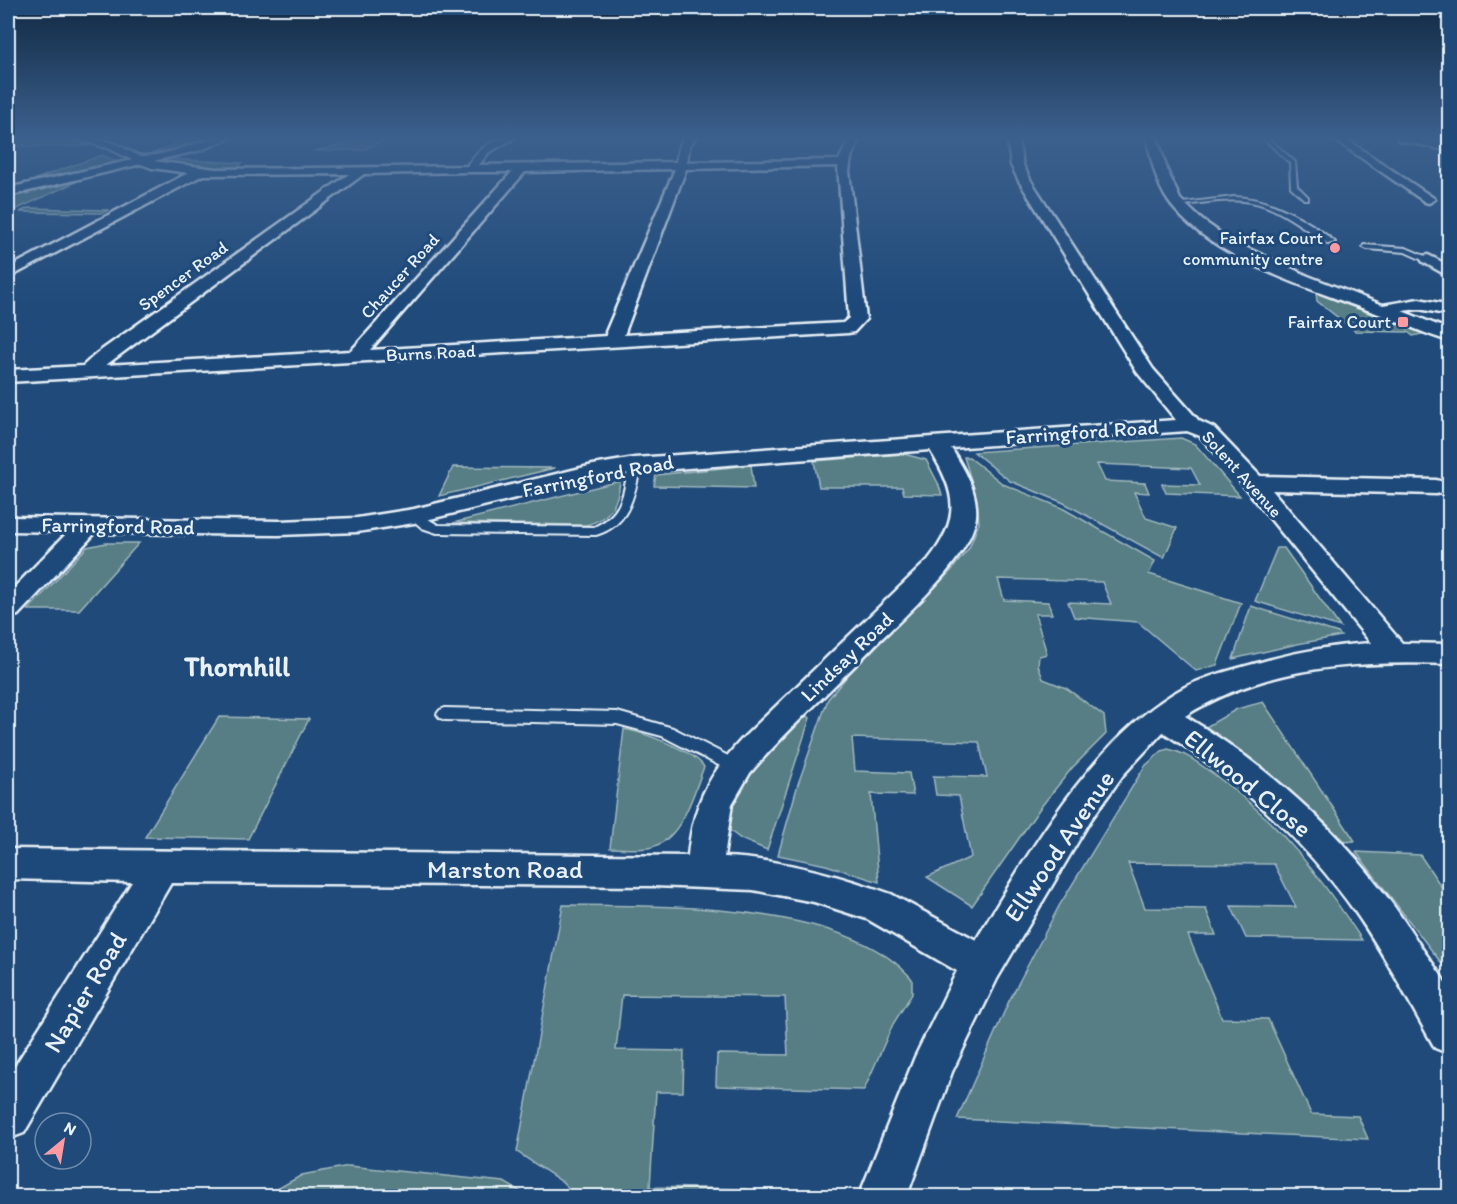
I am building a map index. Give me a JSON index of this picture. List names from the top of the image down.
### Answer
{
  "streets": {
    "street": [
      "Spencer Road",
      "Chaucer Road",
      "Burns Road",
      "Farringford Road",
      "Solent Avenue",
      "Lindsay Road",
      "Ellwood Close",
      "Ellwood Avenue",
      "Marston Road",
      "Napier Road"
    ]
  },
  "crossings": [
    ["Spencer Road", "Burns Road"],
    ["Chaucer Road", "Burns Road"],
    ["Farringford Road", "Solent Avenue"],
    ["Farringford Road", "Lindsay Road"],
    ["Solent Avenue", "Ellwood Avenue"],
    ["Lindsay Road", "Marston Road"],
    ["Ellwood Close", "Ellwood Avenue"],
    ["Ellwood Avenue", "Marston Road"],
    ["Marston Road", "Napier Road"]
  ],
  "districts": ["Thornhill"],
  "places": {
    "other": ["Fairfax Court community centre"],
    "transit": ["Fairfax Court"]
  },
  "north": "top right"
}
